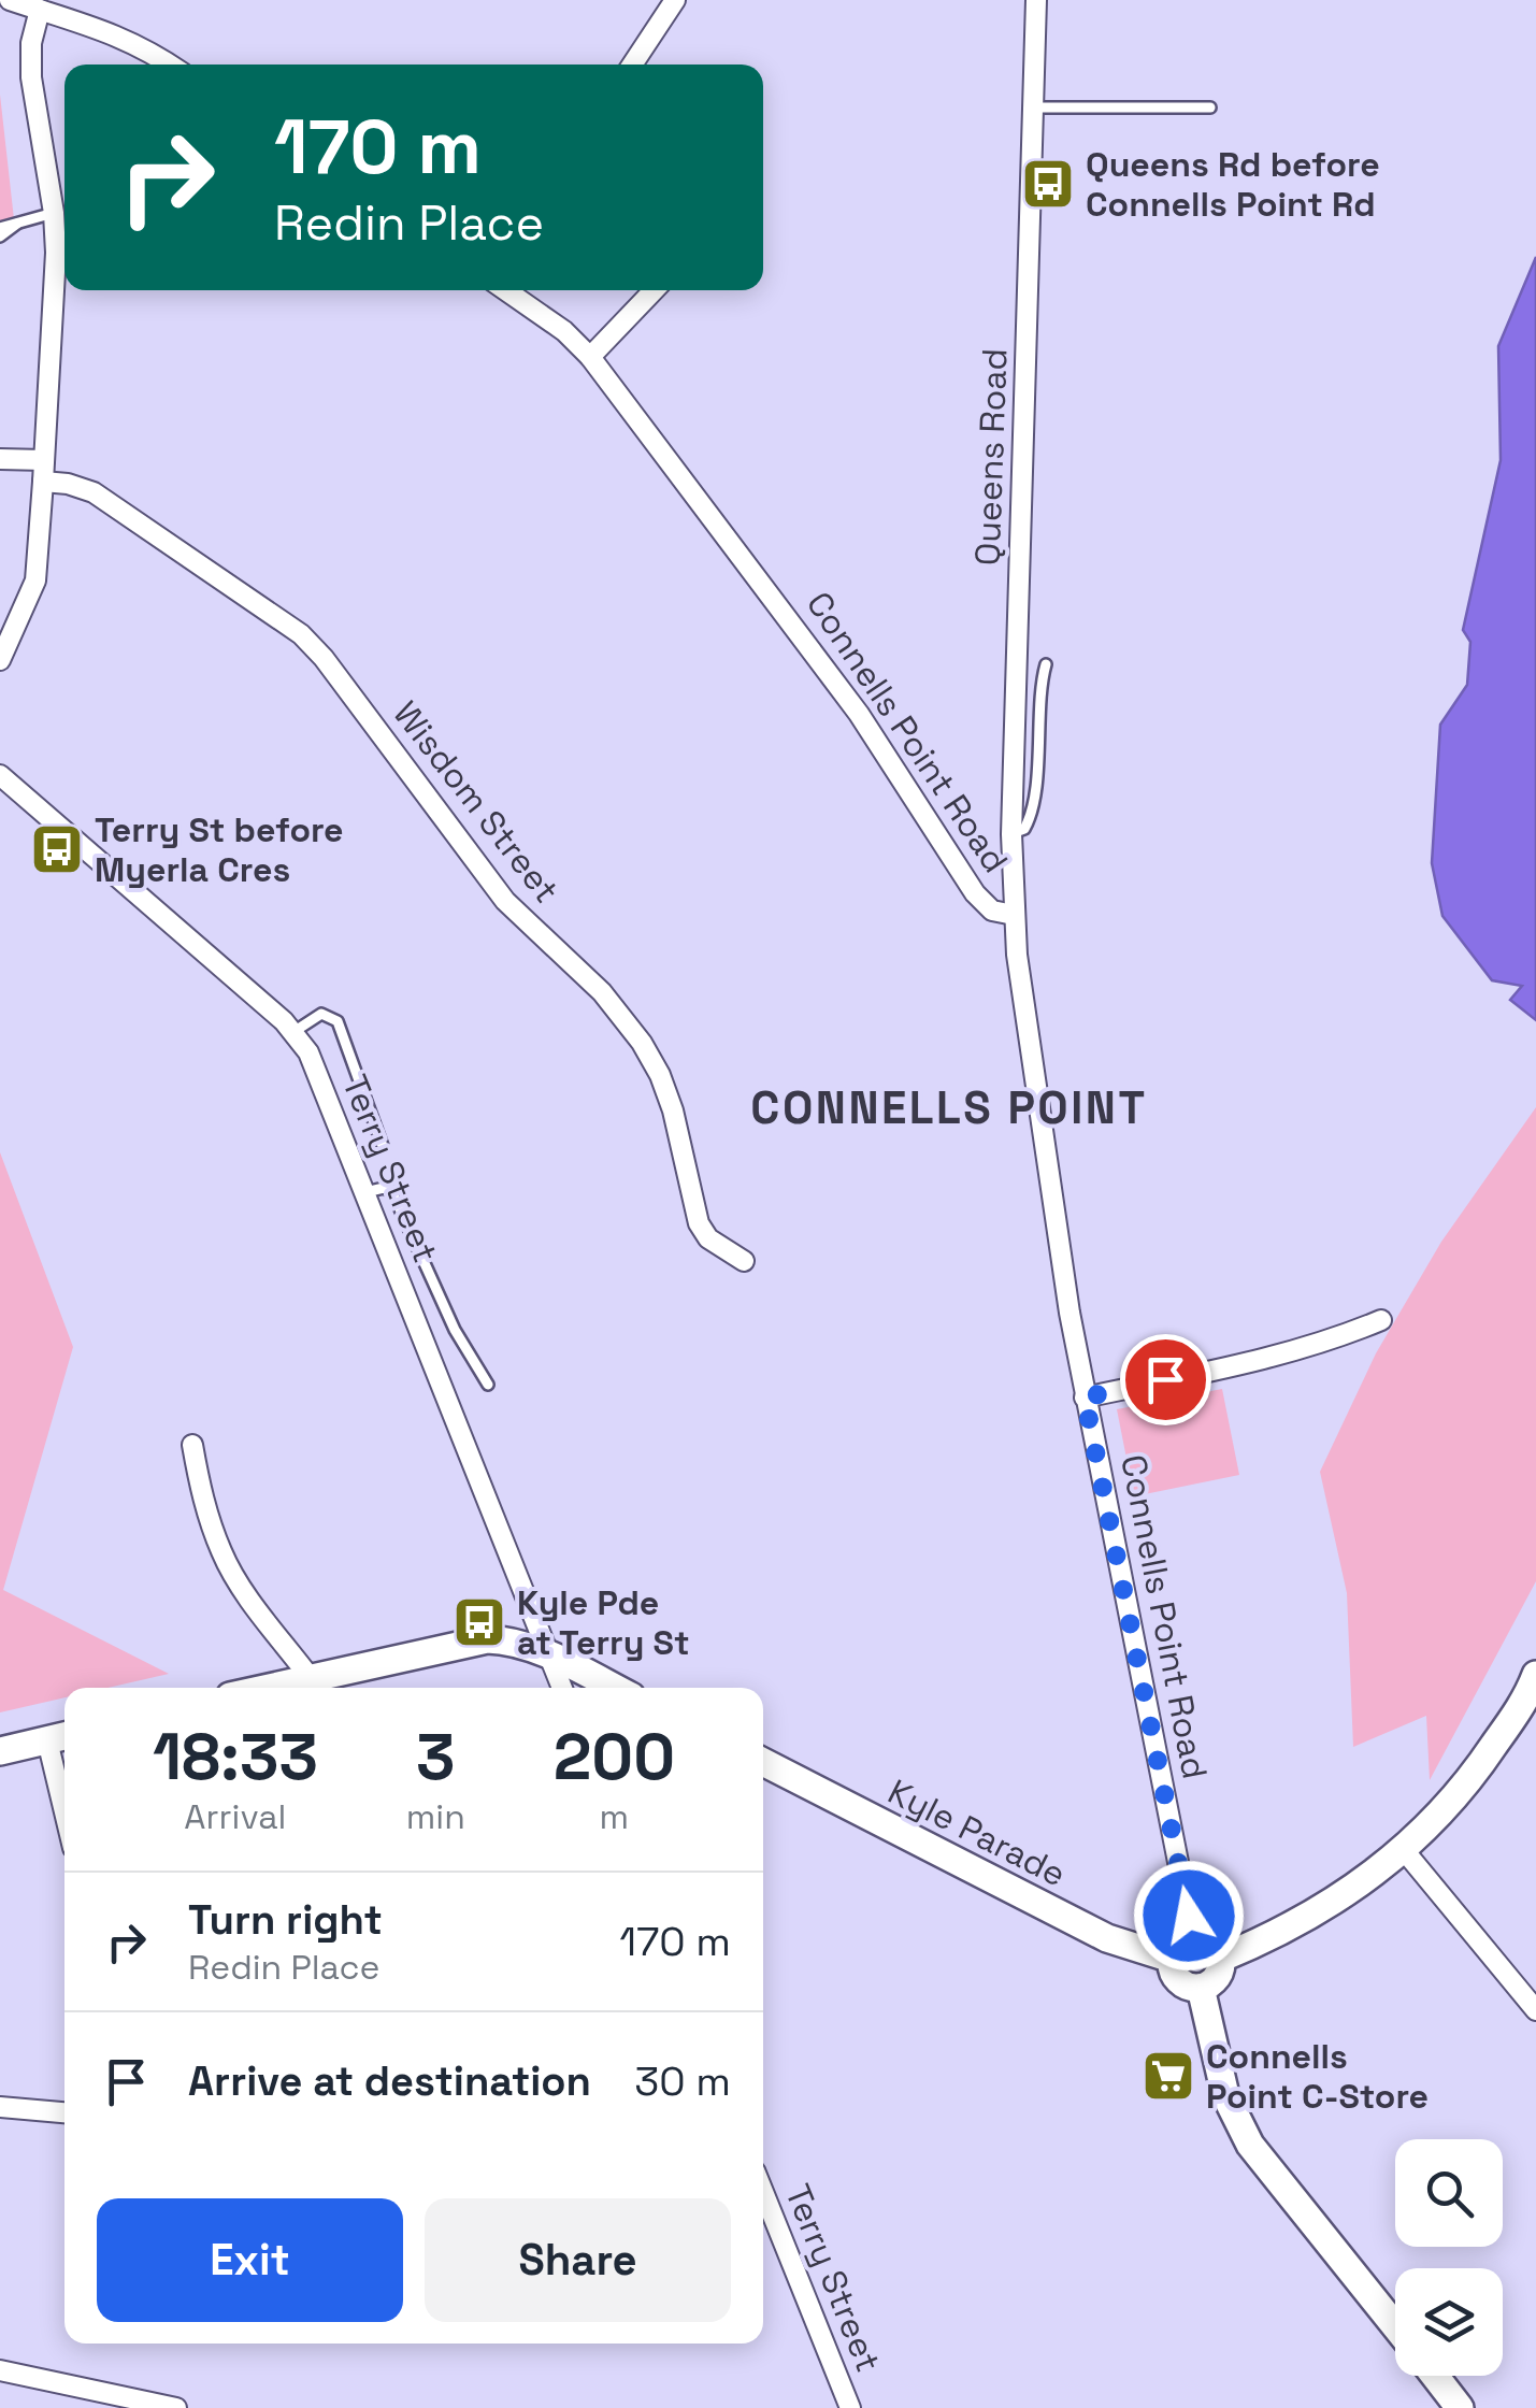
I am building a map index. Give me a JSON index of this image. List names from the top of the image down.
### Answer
{
  "streets": {
    "street": [
      "Queens Road",
      "Connells Point Road",
      "Wisdom Street",
      "Terry Street",
      "Kyle Parade"
    ]
  },
  "crossings": [
    ["Queens Road", "Connells Point Road"],
    ["Connells Point Road", "Kyle Parade"]
  ],
  "districts": ["CONNELLS POINT"],
  "places": {
    "bus stop": ["Queens Rd before Connells Point Rd", "Terry St before Myerla Cres", "Kyle Pde at Terry St"],
    "supermarket": ["Connells Point C-Store"]
  },
  "page": {
    "turn": ["170 m", "Redin Place"],
    "eta": [
      "18:33",
      "Arrival",
      "3",
      "min",
      "200",
      "m"
    ],
    "list": [
      {
        "name": "Turn right",
        "note": "Redin Place",
        "value": "170 m"
      },
      {
        "name": "Arrive at destination",
        "value": "30 m"
      }
    ],
    "buttons": ["Exit", "Share"]
  }
}
